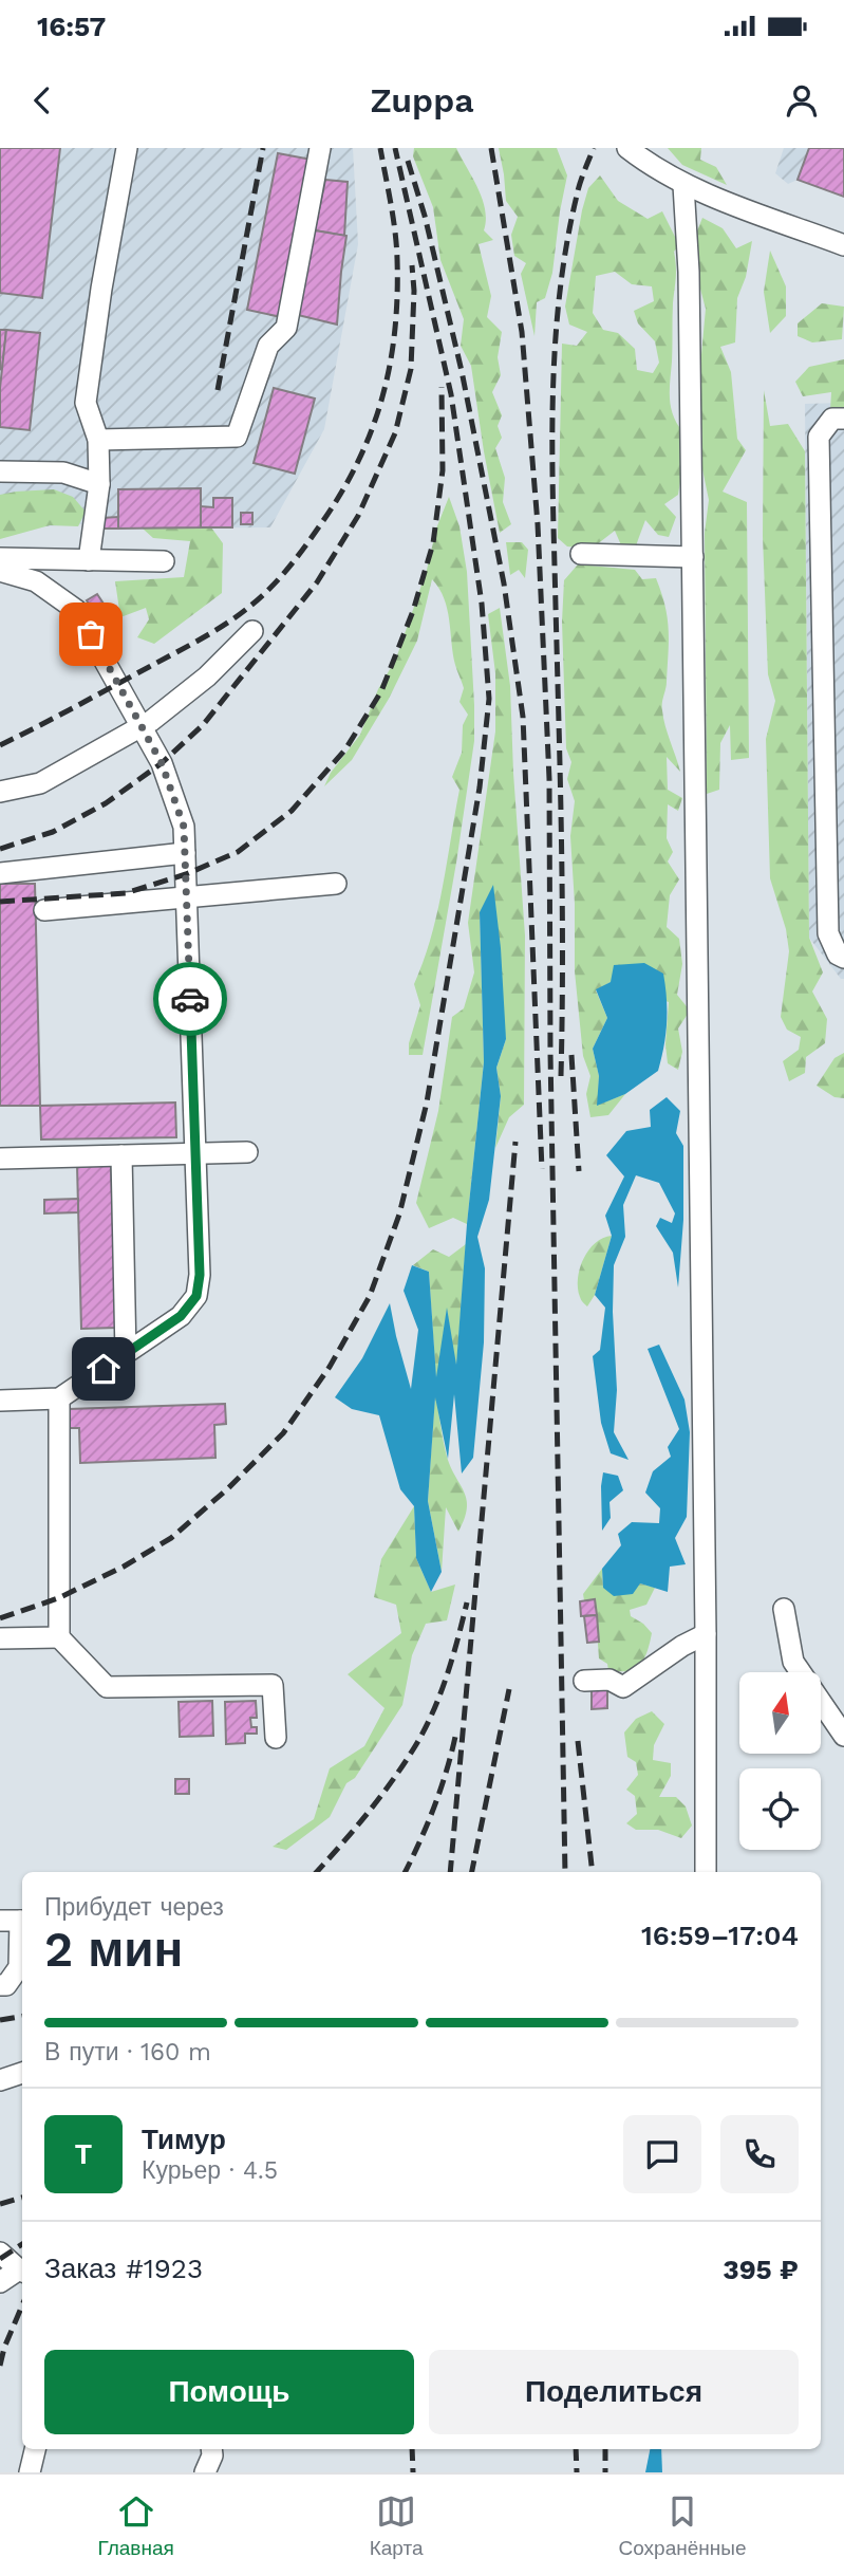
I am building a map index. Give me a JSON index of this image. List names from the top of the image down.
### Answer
{
  "north": "top",
  "page": {
    "status": "16:57",
    "header": "Zuppa",
    "heading": ["2 мин", "Прибудет через", "16:59–17:04"],
    "panel": [
      "Тимур",
      "Курьер · 4.5",
      "Заказ #1923",
      "395 ₽"
    ],
    "bar": "В пути · 160 m",
    "round": "Т",
    "buttons": ["Помощь", "Поделиться"],
    "tabs": ["Главная", "Карта", "Сохранённые"]
  }
}
